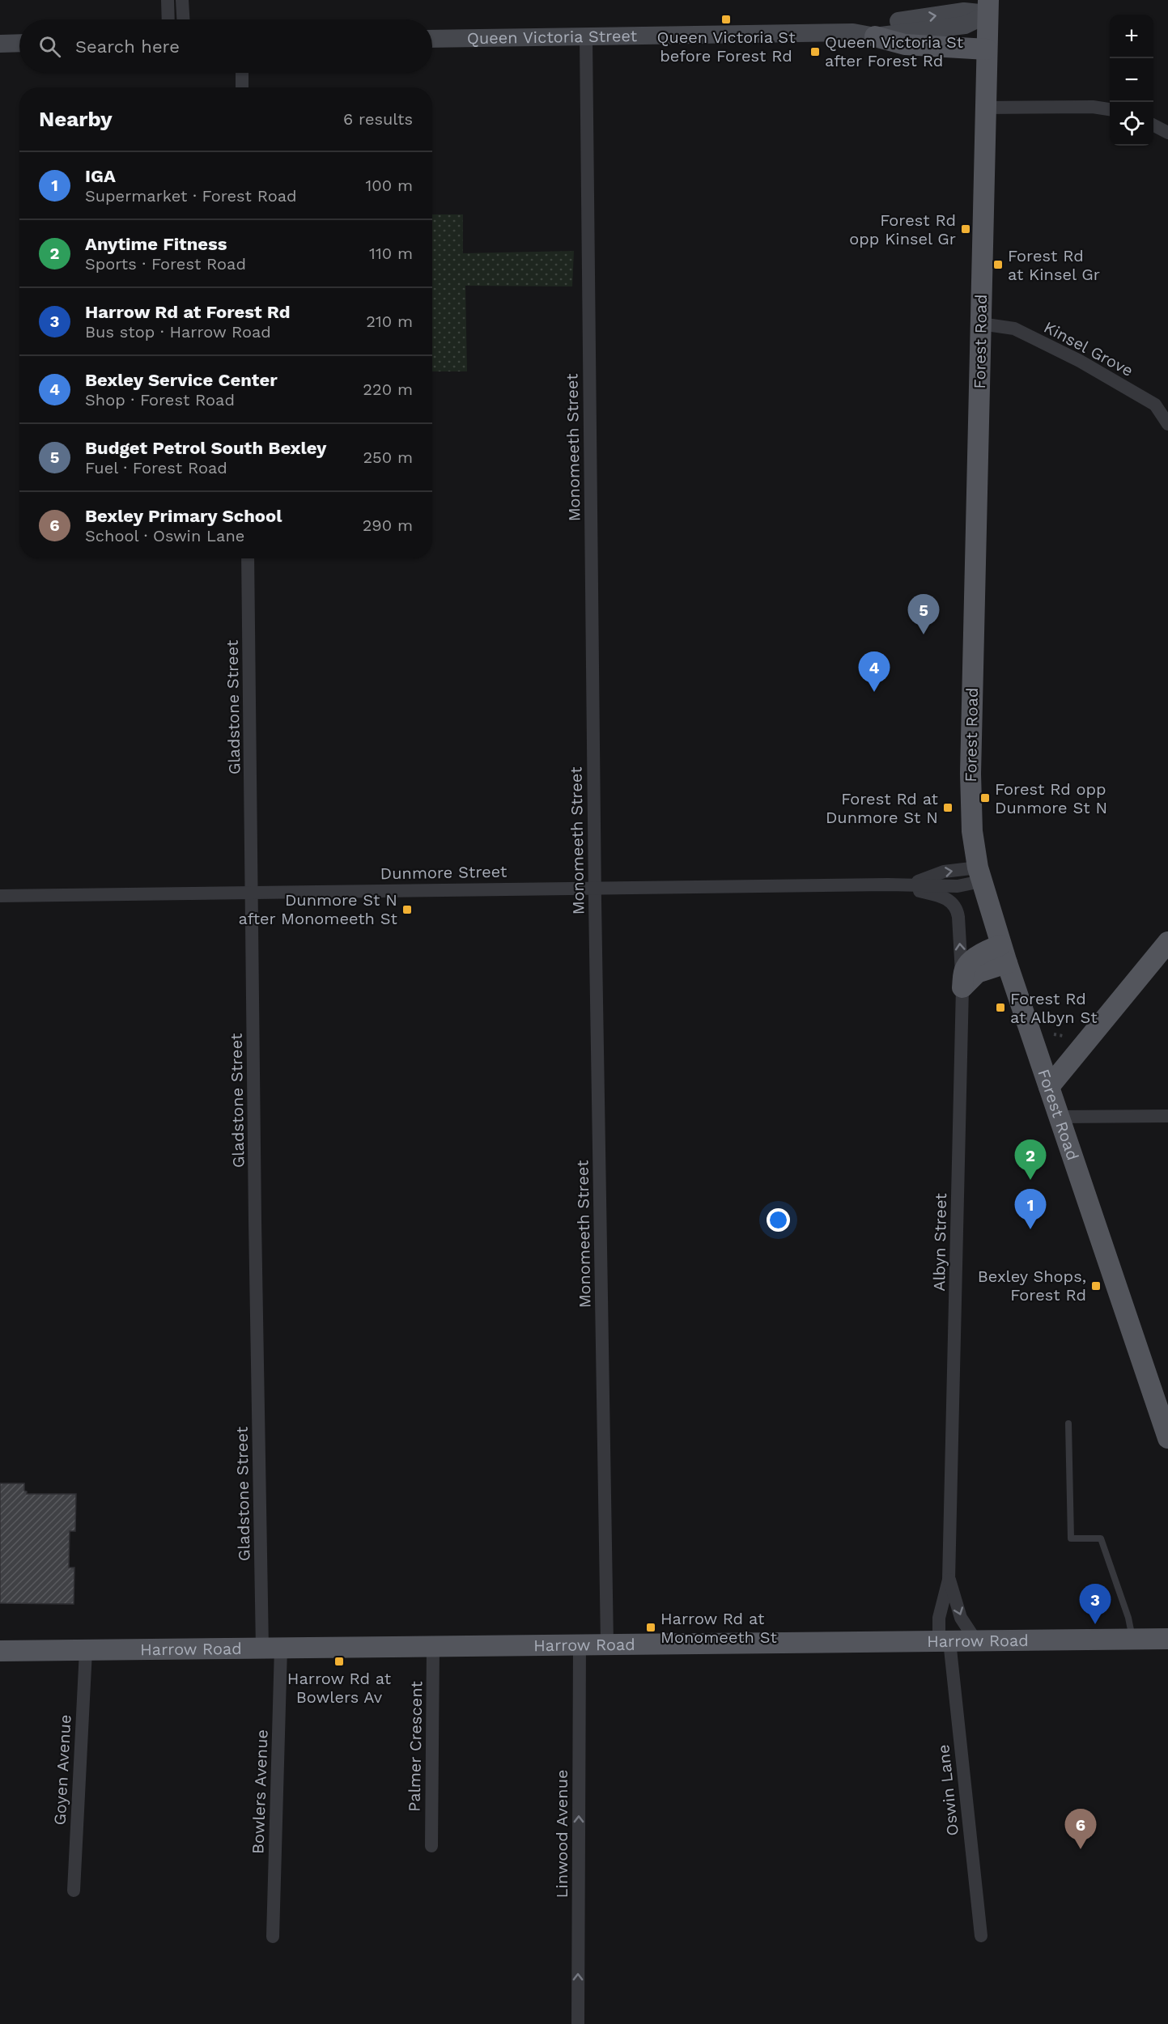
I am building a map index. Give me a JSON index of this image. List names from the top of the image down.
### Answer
{
  "streets": {
    "main road": ["Queen Victoria Street", "Forest Road", "Harrow Road"],
    "street": [
      "Kinsel Grove",
      "Monomeeth Street",
      "Gladstone Street",
      "Dunmore Street",
      "Albyn Street",
      "Palmer Crescent",
      "Goyen Avenue",
      "Oswin Lane",
      "Bowlers Avenue",
      "Linwood Avenue"
    ]
  },
  "crossings": [
    ["Queen Victoria Street", "Forest Road"],
    ["Queen Victoria Street", "Monomeeth Street"],
    ["Forest Road", "Kinsel Grove"],
    ["Forest Road", "Dunmore Street"],
    ["Monomeeth Street", "Dunmore Street"],
    ["Monomeeth Street", "Harrow Road"],
    ["Gladstone Street", "Dunmore Street"],
    ["Gladstone Street", "Harrow Road"],
    ["Gladstone Street", "Bowlers Avenue"],
    ["Dunmore Street", "Albyn Street"],
    ["Albyn Street", "Harrow Road"],
    ["Albyn Street", "Oswin Lane"],
    ["Harrow Road", "Palmer Crescent"],
    ["Harrow Road", "Goyen Avenue"],
    ["Harrow Road", "Oswin Lane"],
    ["Harrow Road", "Bowlers Avenue"],
    ["Harrow Road", "Linwood Avenue"]
  ],
  "one_way": ["Linwood Avenue"],
  "places": {
    "transit": [
      "Queen Victoria St before Forest Rd",
      "Queen Victoria St after Forest Rd",
      "Forest Rd opp Kinsel Gr",
      "Forest Rd at Kinsel Gr",
      "Forest Rd opp Dunmore St N",
      "Forest Rd at Dunmore St N",
      "Dunmore St N after Monomeeth St",
      "Forest Rd at Albyn St",
      "Bexley Shops, Forest Rd",
      "Harrow Rd at Monomeeth St",
      "Harrow Rd at Bowlers Av"
    ]
  },
  "page": {
    "map_buttons": ["+", "−"],
    "search": "Search here",
    "heading": ["Nearby", "6 results"],
    "list": [
      {
        "mark": "1",
        "name": "IGA",
        "note": "Supermarket · Forest Road",
        "value": "100 m"
      },
      {
        "mark": "2",
        "name": "Anytime Fitness",
        "note": "Sports · Forest Road",
        "value": "110 m"
      },
      {
        "mark": "3",
        "name": "Harrow Rd at Forest Rd",
        "note": "Bus stop · Harrow Road",
        "value": "210 m"
      },
      {
        "mark": "4",
        "name": "Bexley Service Center",
        "note": "Shop · Forest Road",
        "value": "220 m"
      },
      {
        "mark": "5",
        "name": "Budget Petrol South Bexley",
        "note": "Fuel · Forest Road",
        "value": "250 m"
      },
      {
        "mark": "6",
        "name": "Bexley Primary School",
        "note": "School · Oswin Lane",
        "value": "290 m"
      }
    ],
    "pins": [
      "5",
      "4",
      "2",
      "1",
      "3",
      "6"
    ]
  }
}
